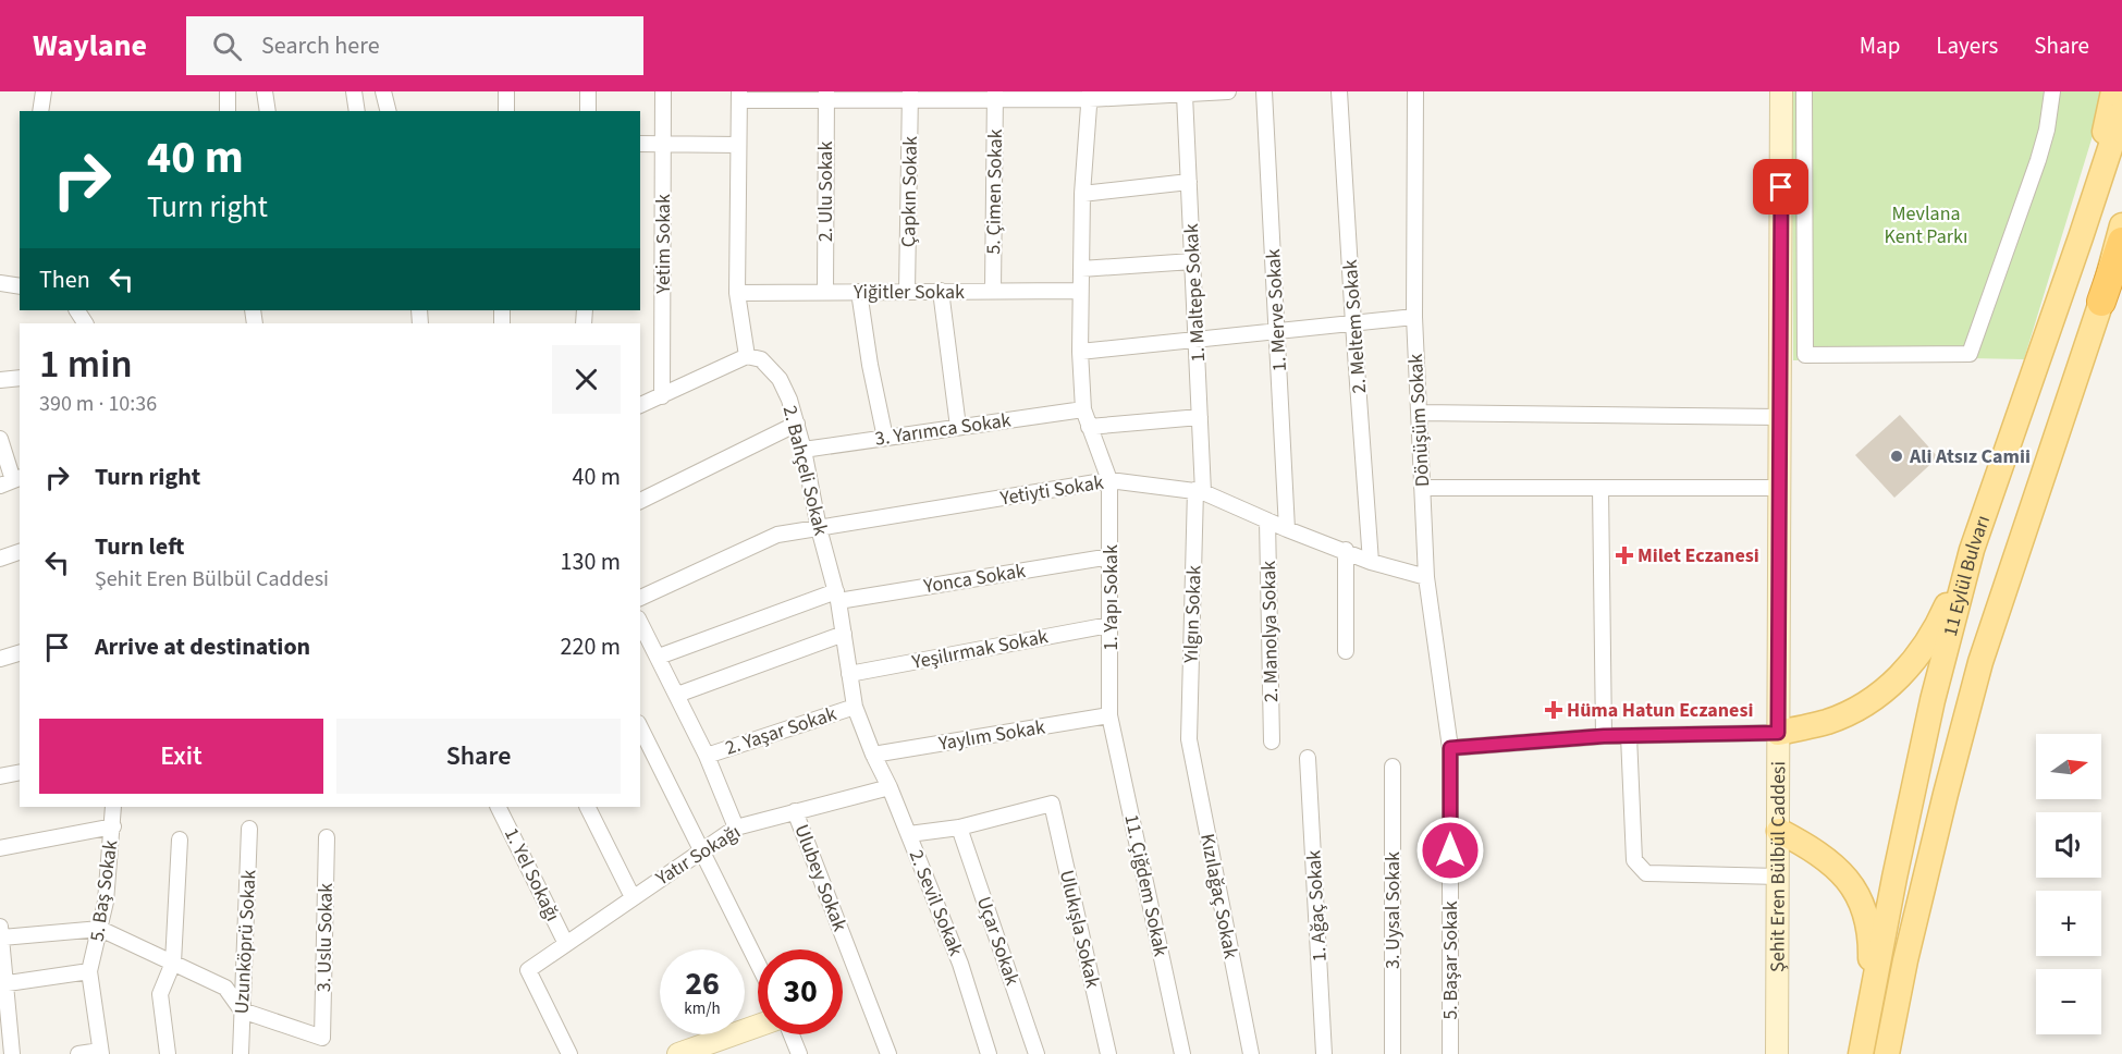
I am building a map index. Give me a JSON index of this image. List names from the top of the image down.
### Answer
{
  "streets": {
    "main road": ["11 Eylül Bulvarı", "Şehit Eren Bülbül Caddesi"],
    "street": [
      "2. Ulu Sokak",
      "Çapkın Sokak",
      "5. Çimen Sokak",
      "Yetim Sokak",
      "Yiğitler Sokak",
      "1. Maltepe Sokak",
      "1. Merve Sokak",
      "2. Meltem Sokak",
      "Dönüşüm Sokak",
      "3. Yarımca Sokak",
      "2. Bahçeli Sokak",
      "Yetiyti Sokak",
      "Yonca Sokak",
      "1. Yapı Sokak",
      "Yılgın Sokak",
      "2. Manolya Sokak",
      "Yeşilırmak Sokak",
      "2. Yaşar Sokak",
      "Yaylım Sokak",
      "Yatır Sokağı",
      "1. Yel Sokağı",
      "Ulubey Sokak",
      "11. Çiğdem Sokak",
      "5. Baş Sokak",
      "Kızılağaç Sokak",
      "2. Sevil Sokak",
      "1. Ağaç Sokak",
      "3. Uysal Sokak",
      "Ulukışla Sokak",
      "3. Uslu Sokak",
      "Uçar Sokak",
      "Uzunköprü Sokak",
      "5. Başar Sokak"
    ]
  },
  "crossings": [
    ["2. Ulu Sokak", "Yiğitler Sokak"],
    ["Çapkın Sokak", "Yiğitler Sokak"],
    ["5. Çimen Sokak", "Yiğitler Sokak"],
    ["1. Maltepe Sokak", "Yetiyti Sokak"],
    ["1. Maltepe Sokak", "Yılgın Sokak"],
    ["1. Merve Sokak", "Yetiyti Sokak"],
    ["2. Meltem Sokak", "Yetiyti Sokak"],
    ["Dönüşüm Sokak", "Yetiyti Sokak"],
    ["Dönüşüm Sokak", "5. Başar Sokak"],
    ["3. Yarımca Sokak", "2. Bahçeli Sokak"],
    ["2. Bahçeli Sokak", "Yetiyti Sokak"],
    ["2. Bahçeli Sokak", "Yonca Sokak"],
    ["2. Bahçeli Sokak", "Yeşilırmak Sokak"],
    ["2. Bahçeli Sokak", "2. Yaşar Sokak"],
    ["2. Bahçeli Sokak", "Yaylım Sokak"],
    ["2. Bahçeli Sokak", "2. Sevil Sokak"],
    ["Yetiyti Sokak", "1. Yapı Sokak"],
    ["Yetiyti Sokak", "Yılgın Sokak"],
    ["Yetiyti Sokak", "2. Manolya Sokak"],
    ["Yonca Sokak", "1. Yapı Sokak"],
    ["1. Yapı Sokak", "Yeşilırmak Sokak"],
    ["1. Yapı Sokak", "Yaylım Sokak"],
    ["1. Yapı Sokak", "11. Çiğdem Sokak"],
    ["Yılgın Sokak", "Kızılağaç Sokak"],
    ["Yaylım Sokak", "11. Çiğdem Sokak"],
    ["Yaylım Sokak", "2. Sevil Sokak"],
    ["Yatır Sokağı", "1. Yel Sokağı"],
    ["Yatır Sokağı", "Ulubey Sokak"],
    ["Yatır Sokağı", "2. Sevil Sokak"],
    ["Ulukışla Sokak", "Uçar Sokak"],
    ["3. Uslu Sokak", "Uzunköprü Sokak"]
  ],
  "parks": ["Mevlana Kent Parkı"],
  "places": {
    "other": ["Ali Atsız Camii"],
    "health": ["Milet Eczanesi", "Hüma Hatun Eczanesi"]
  },
  "north": "right",
  "page": {
    "header": "Waylane",
    "search": "Search here",
    "nav": ["Map", "Layers", "Share"],
    "turn": ["40 m", "Turn right"],
    "then": "Then",
    "heading": ["1 min", "390 m · 10:36"],
    "list": [
      {
        "name": "Turn right",
        "value": "40 m"
      },
      {
        "name": "Turn left",
        "note": "Şehit Eren Bülbül Caddesi",
        "value": "130 m"
      },
      {
        "name": "Arrive at destination",
        "value": "220 m"
      }
    ],
    "buttons": ["Exit", "Share"],
    "map_buttons": ["+", "−"],
    "speed": "26 km/h",
    "limit": "30"
  }
}
